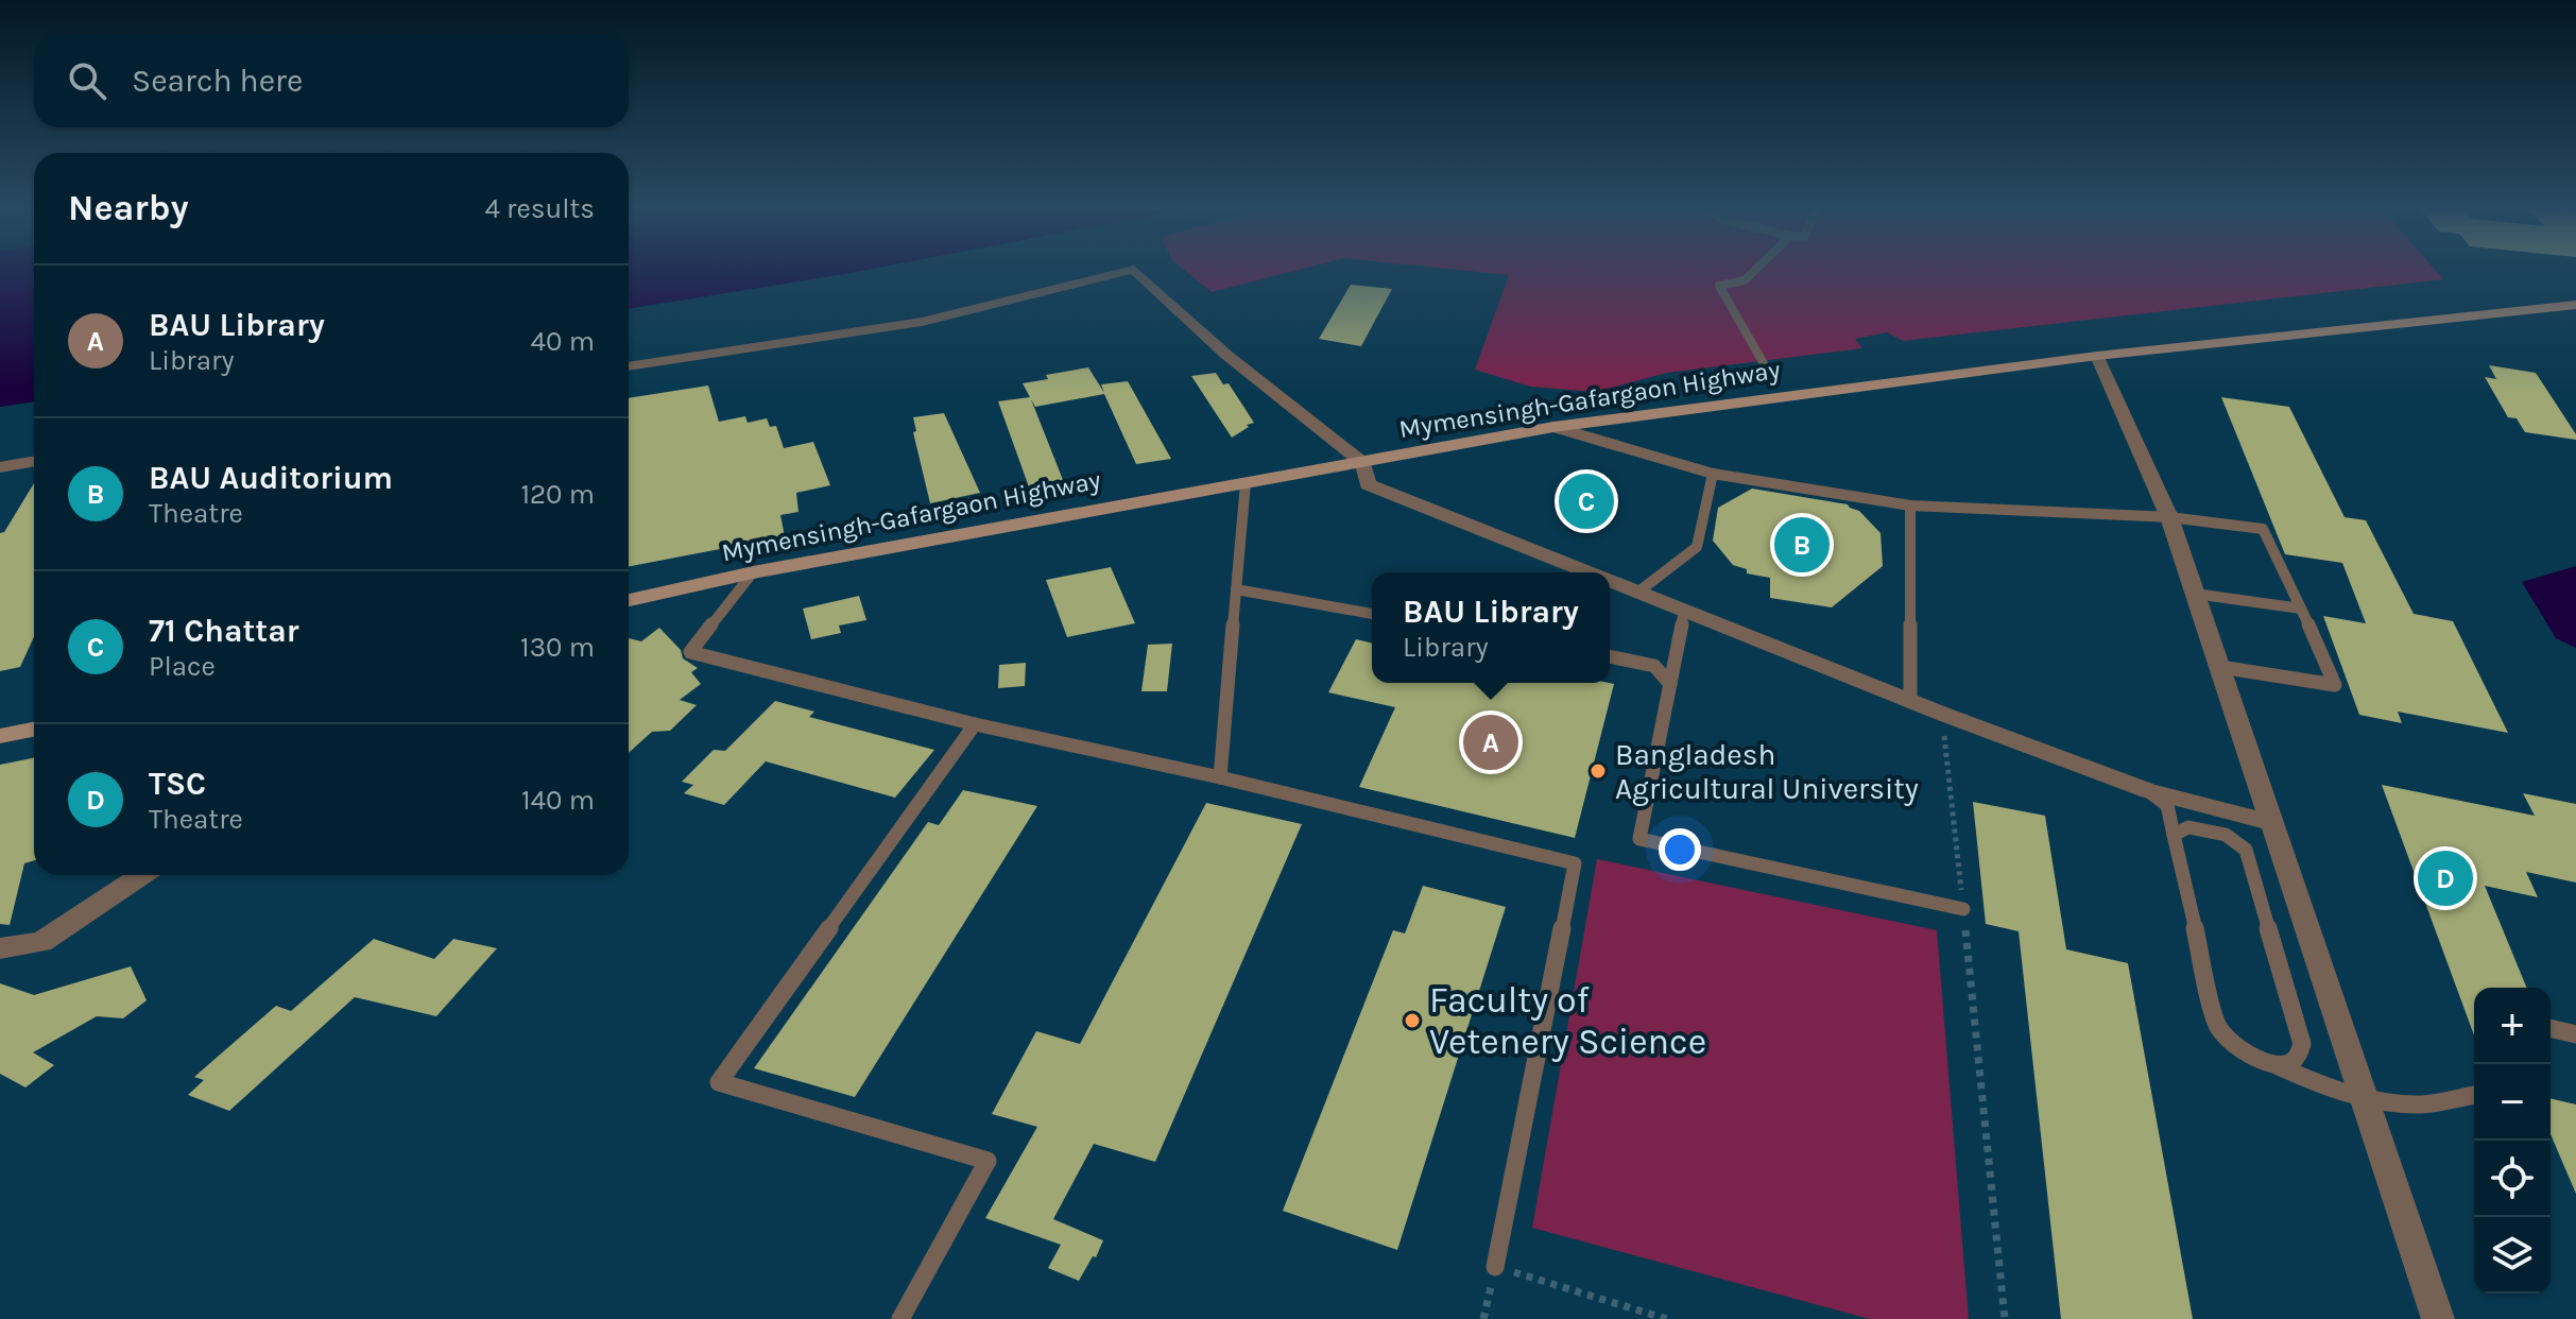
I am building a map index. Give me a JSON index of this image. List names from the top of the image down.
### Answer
{
  "streets": {
    "main road": ["Mymensingh-Gafargaon Highway"]
  },
  "places": ["Bangladesh Agricultural University", "Faculty of Vetenery Science"],
  "page": {
    "search": "Search here",
    "heading": ["Nearby", "4 results"],
    "list": [
      {
        "mark": "A",
        "name": "BAU Library",
        "note": "Library",
        "value": "40 m"
      },
      {
        "mark": "B",
        "name": "BAU Auditorium",
        "note": "Theatre",
        "value": "120 m"
      },
      {
        "mark": "C",
        "name": "71 Chattar",
        "note": "Place",
        "value": "130 m"
      },
      {
        "mark": "D",
        "name": "TSC",
        "note": "Theatre",
        "value": "140 m"
      }
    ],
    "pins": [
      "C",
      "B",
      "A",
      "D"
    ],
    "popup": ["BAU Library", "Library"],
    "map_buttons": ["+", "−"]
  }
}
